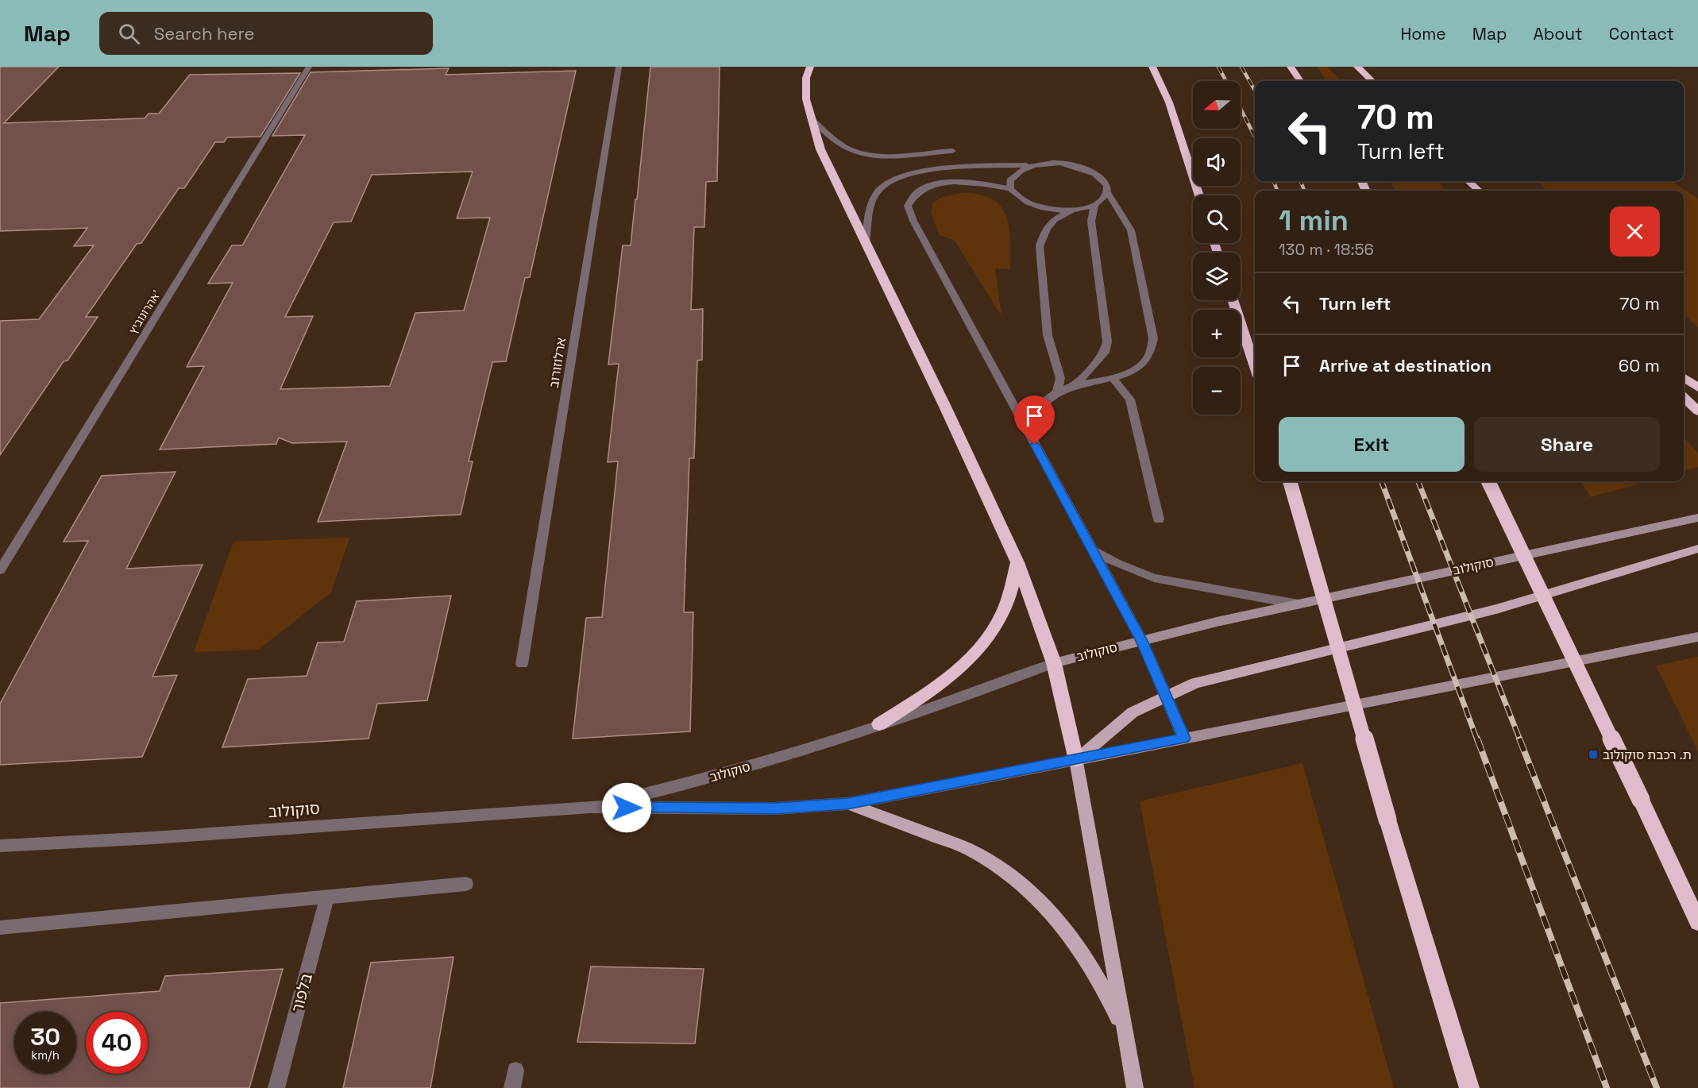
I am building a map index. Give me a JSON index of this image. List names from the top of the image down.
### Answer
{
  "streets": {
    "main road": ["סוקולוב"],
    "street": ["אהרונוביץ'", "ארלוזורוב", "בלפור"]
  },
  "places": {
    "transit": ["ת. רכבת סוקולוב"]
  },
  "north": "left",
  "page": {
    "header": "Map",
    "search": "Search here",
    "nav": [
      "Home",
      "Map",
      "About",
      "Contact"
    ],
    "map_buttons": ["+", "−"],
    "turn": ["70 m", "Turn left"],
    "heading": ["1 min", "130 m · 18:56"],
    "list": [
      {
        "name": "Turn left",
        "value": "70 m"
      },
      {
        "name": "Arrive at destination",
        "value": "60 m"
      }
    ],
    "buttons": ["Exit", "Share"],
    "speed": "30 km/h",
    "limit": "40"
  }
}
